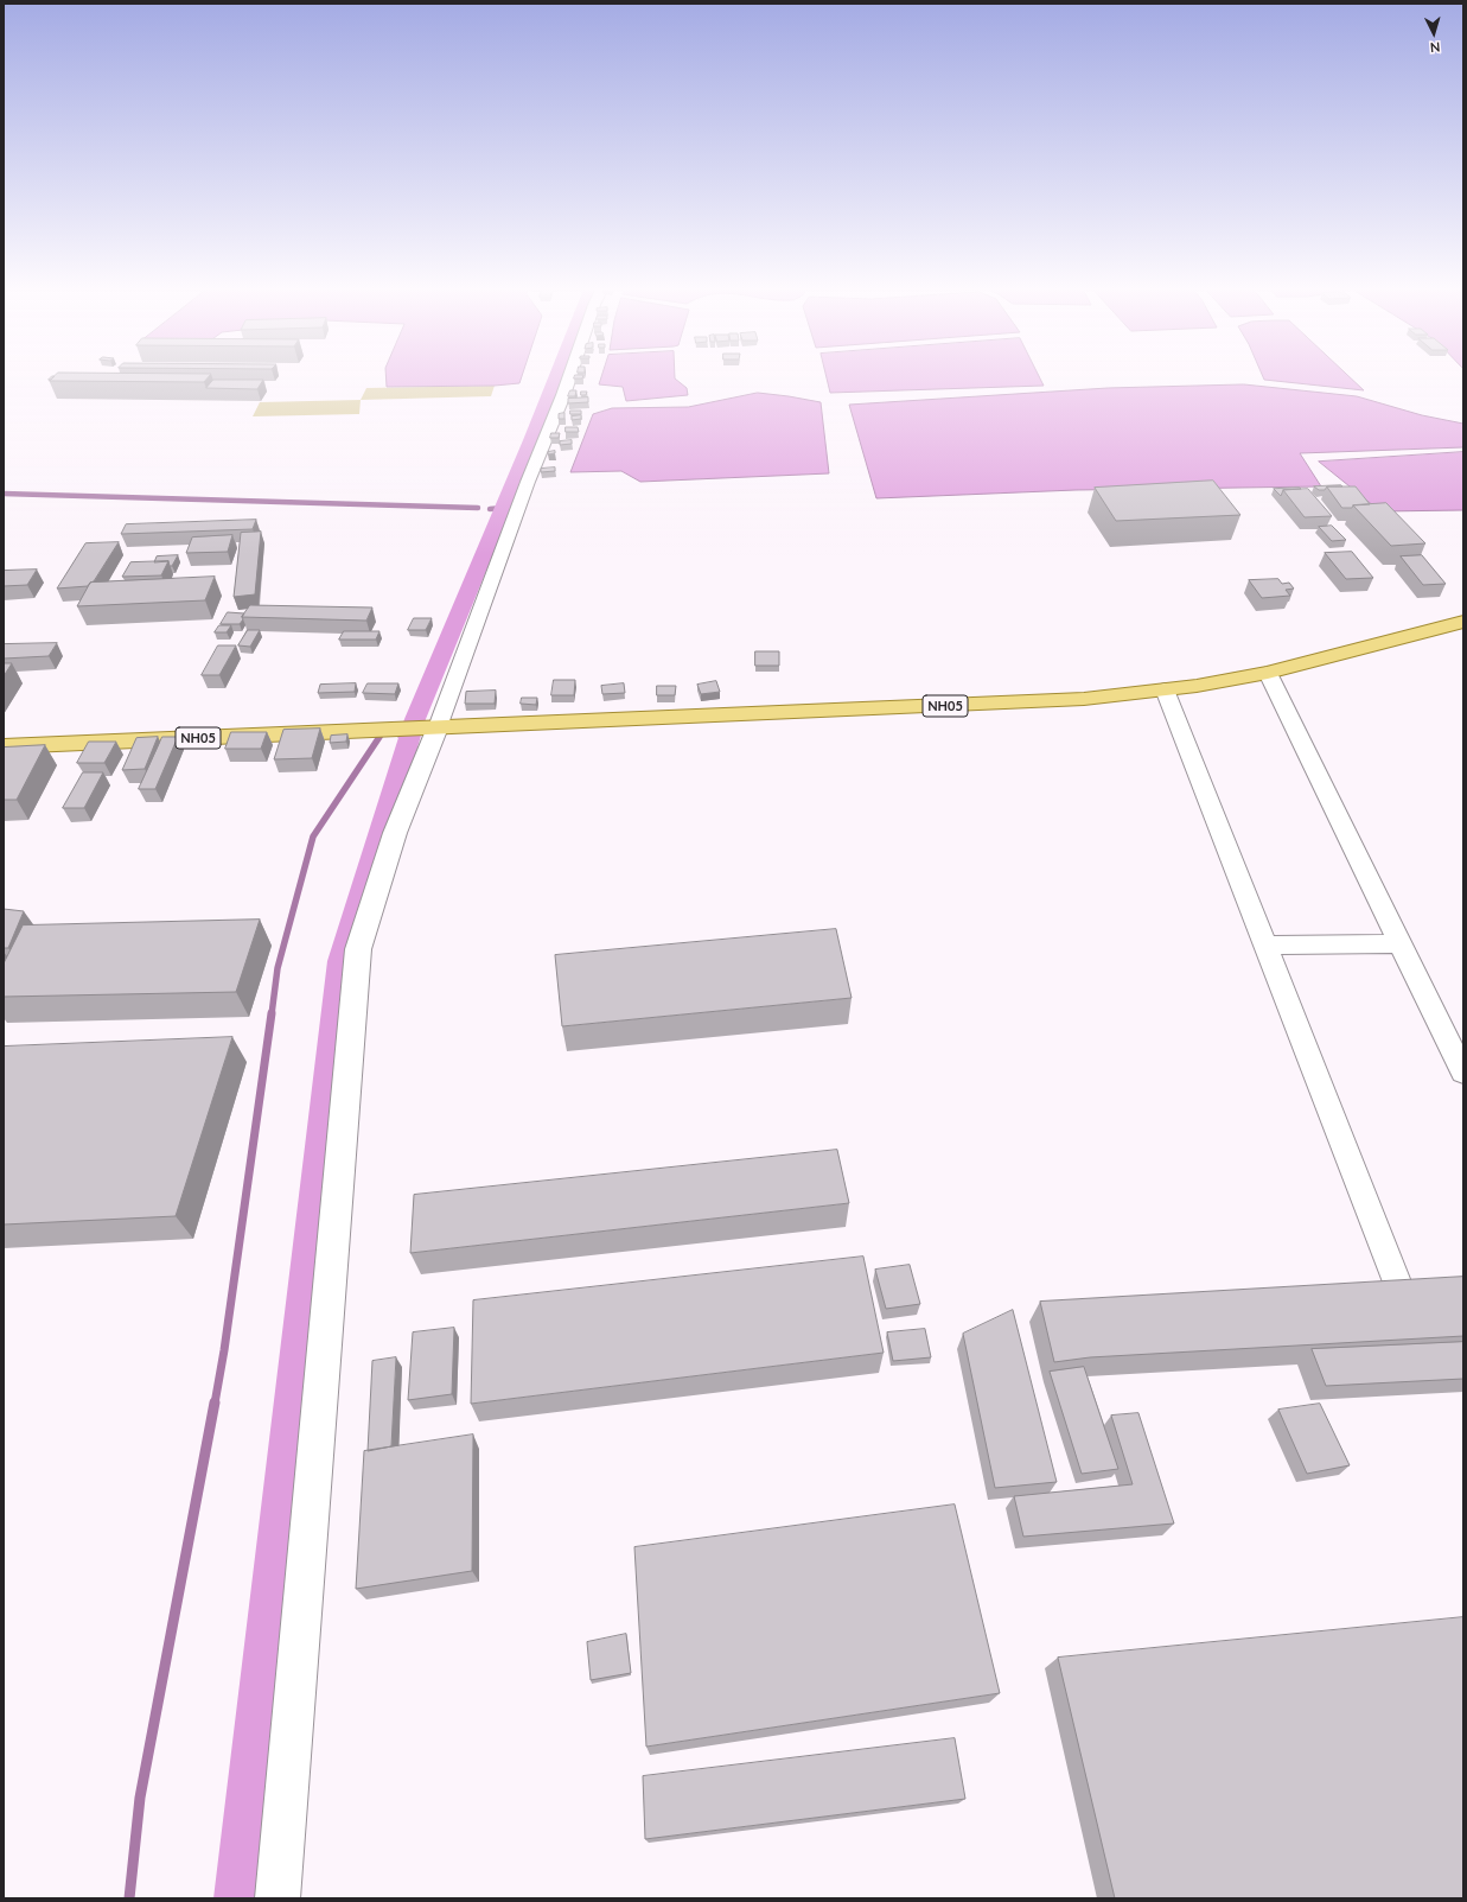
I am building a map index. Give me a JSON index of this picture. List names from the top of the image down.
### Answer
{
  "streets": {
    "main road": ["NH05"]
  },
  "north": "bottom"
}
